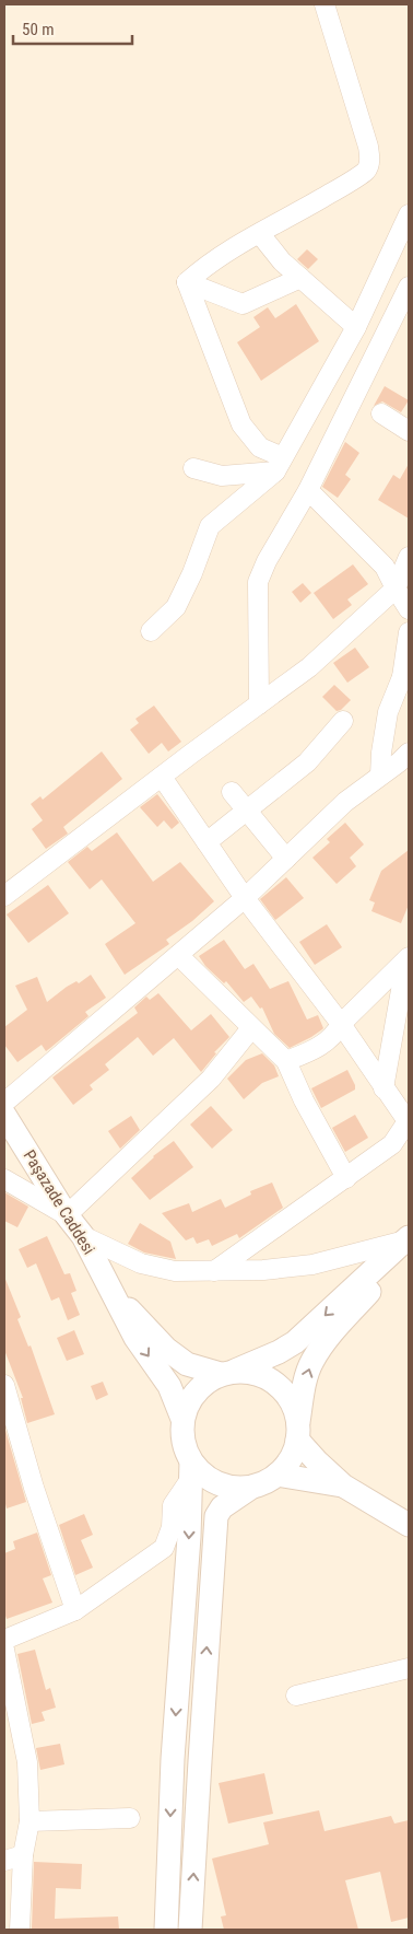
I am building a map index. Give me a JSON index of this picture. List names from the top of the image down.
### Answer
{
  "streets": {
    "street": ["Paşazade Caddesi"]
  },
  "scale_bar": "50 m"
}
